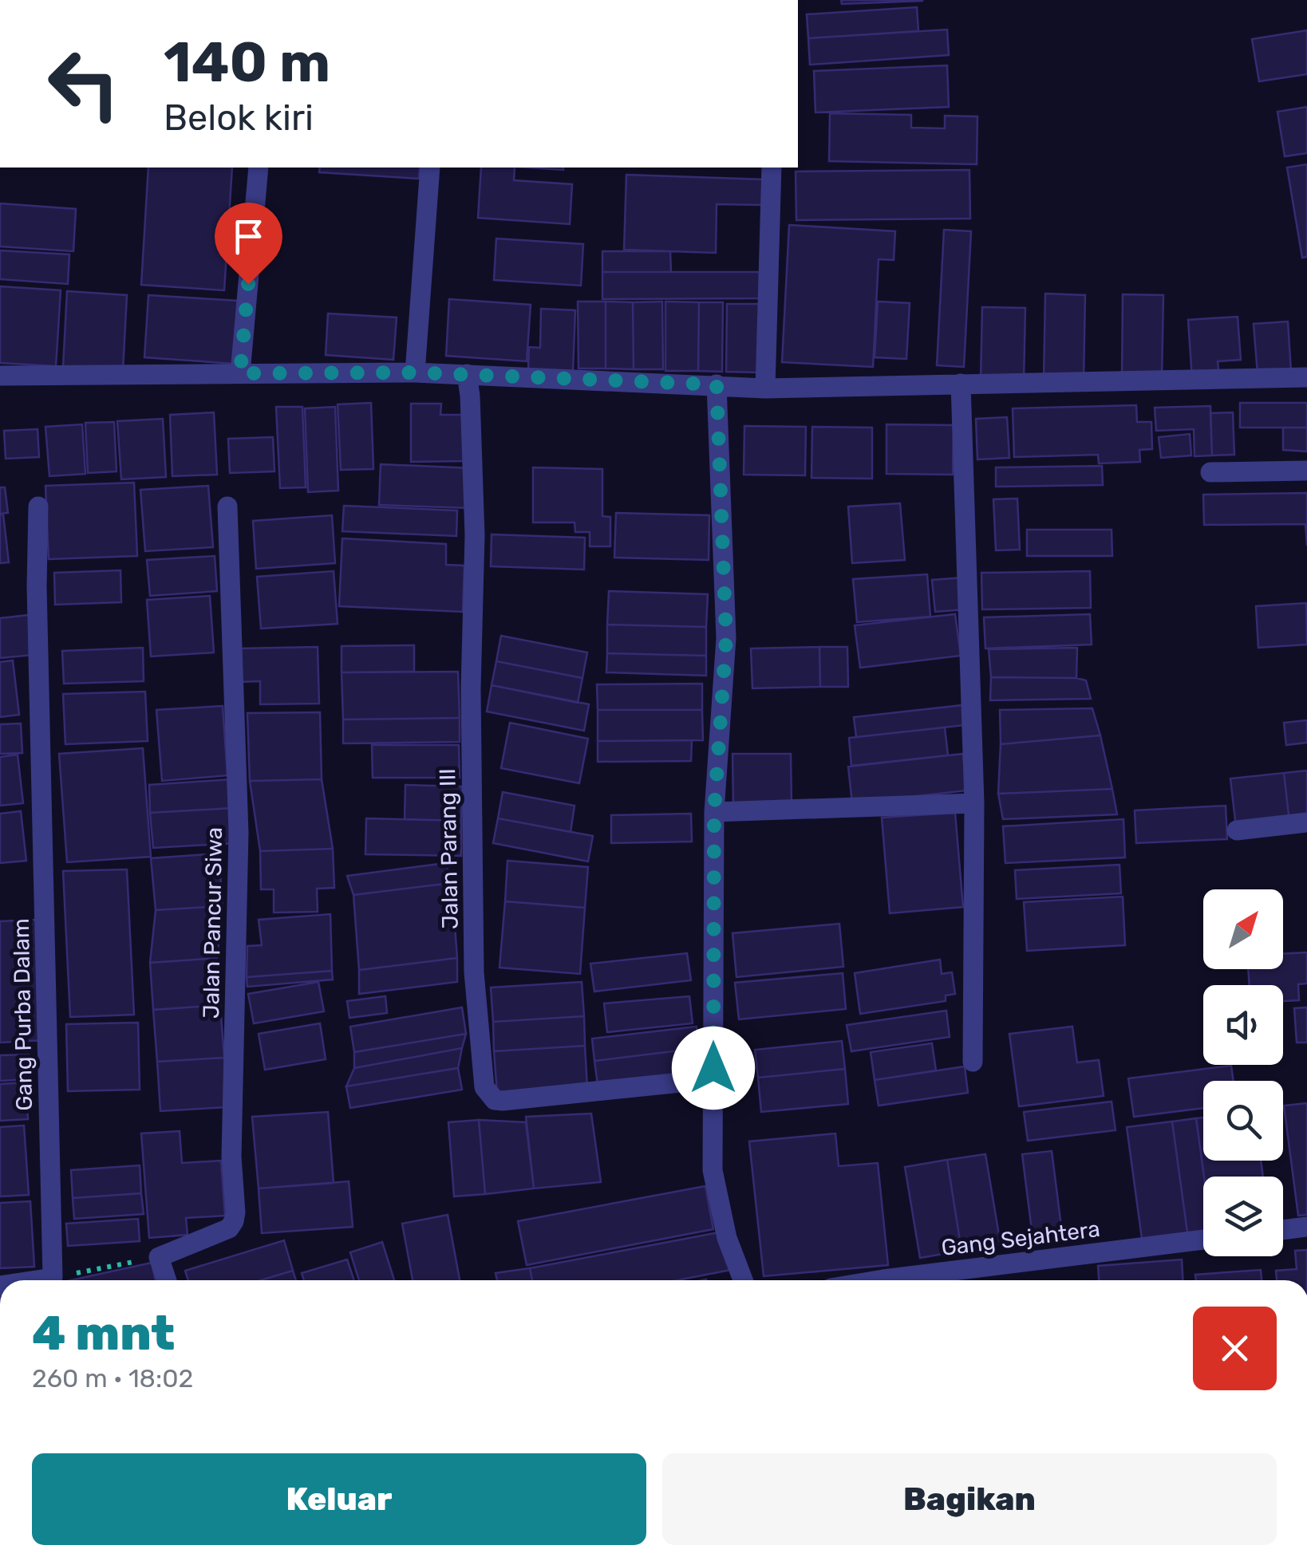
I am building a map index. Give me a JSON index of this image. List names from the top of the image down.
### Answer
{
  "streets": {
    "street": [
      "Jalan Parang III",
      "Jalan Pancur Siwa",
      "Gang Purba Dalam",
      "Gang Sejahtera"
    ]
  },
  "north": "top right",
  "page": {
    "turn": ["140 m", "Belok kiri"],
    "heading": ["4 mnt", "260 m · 18:02"],
    "buttons": ["Keluar", "Bagikan"]
  }
}
